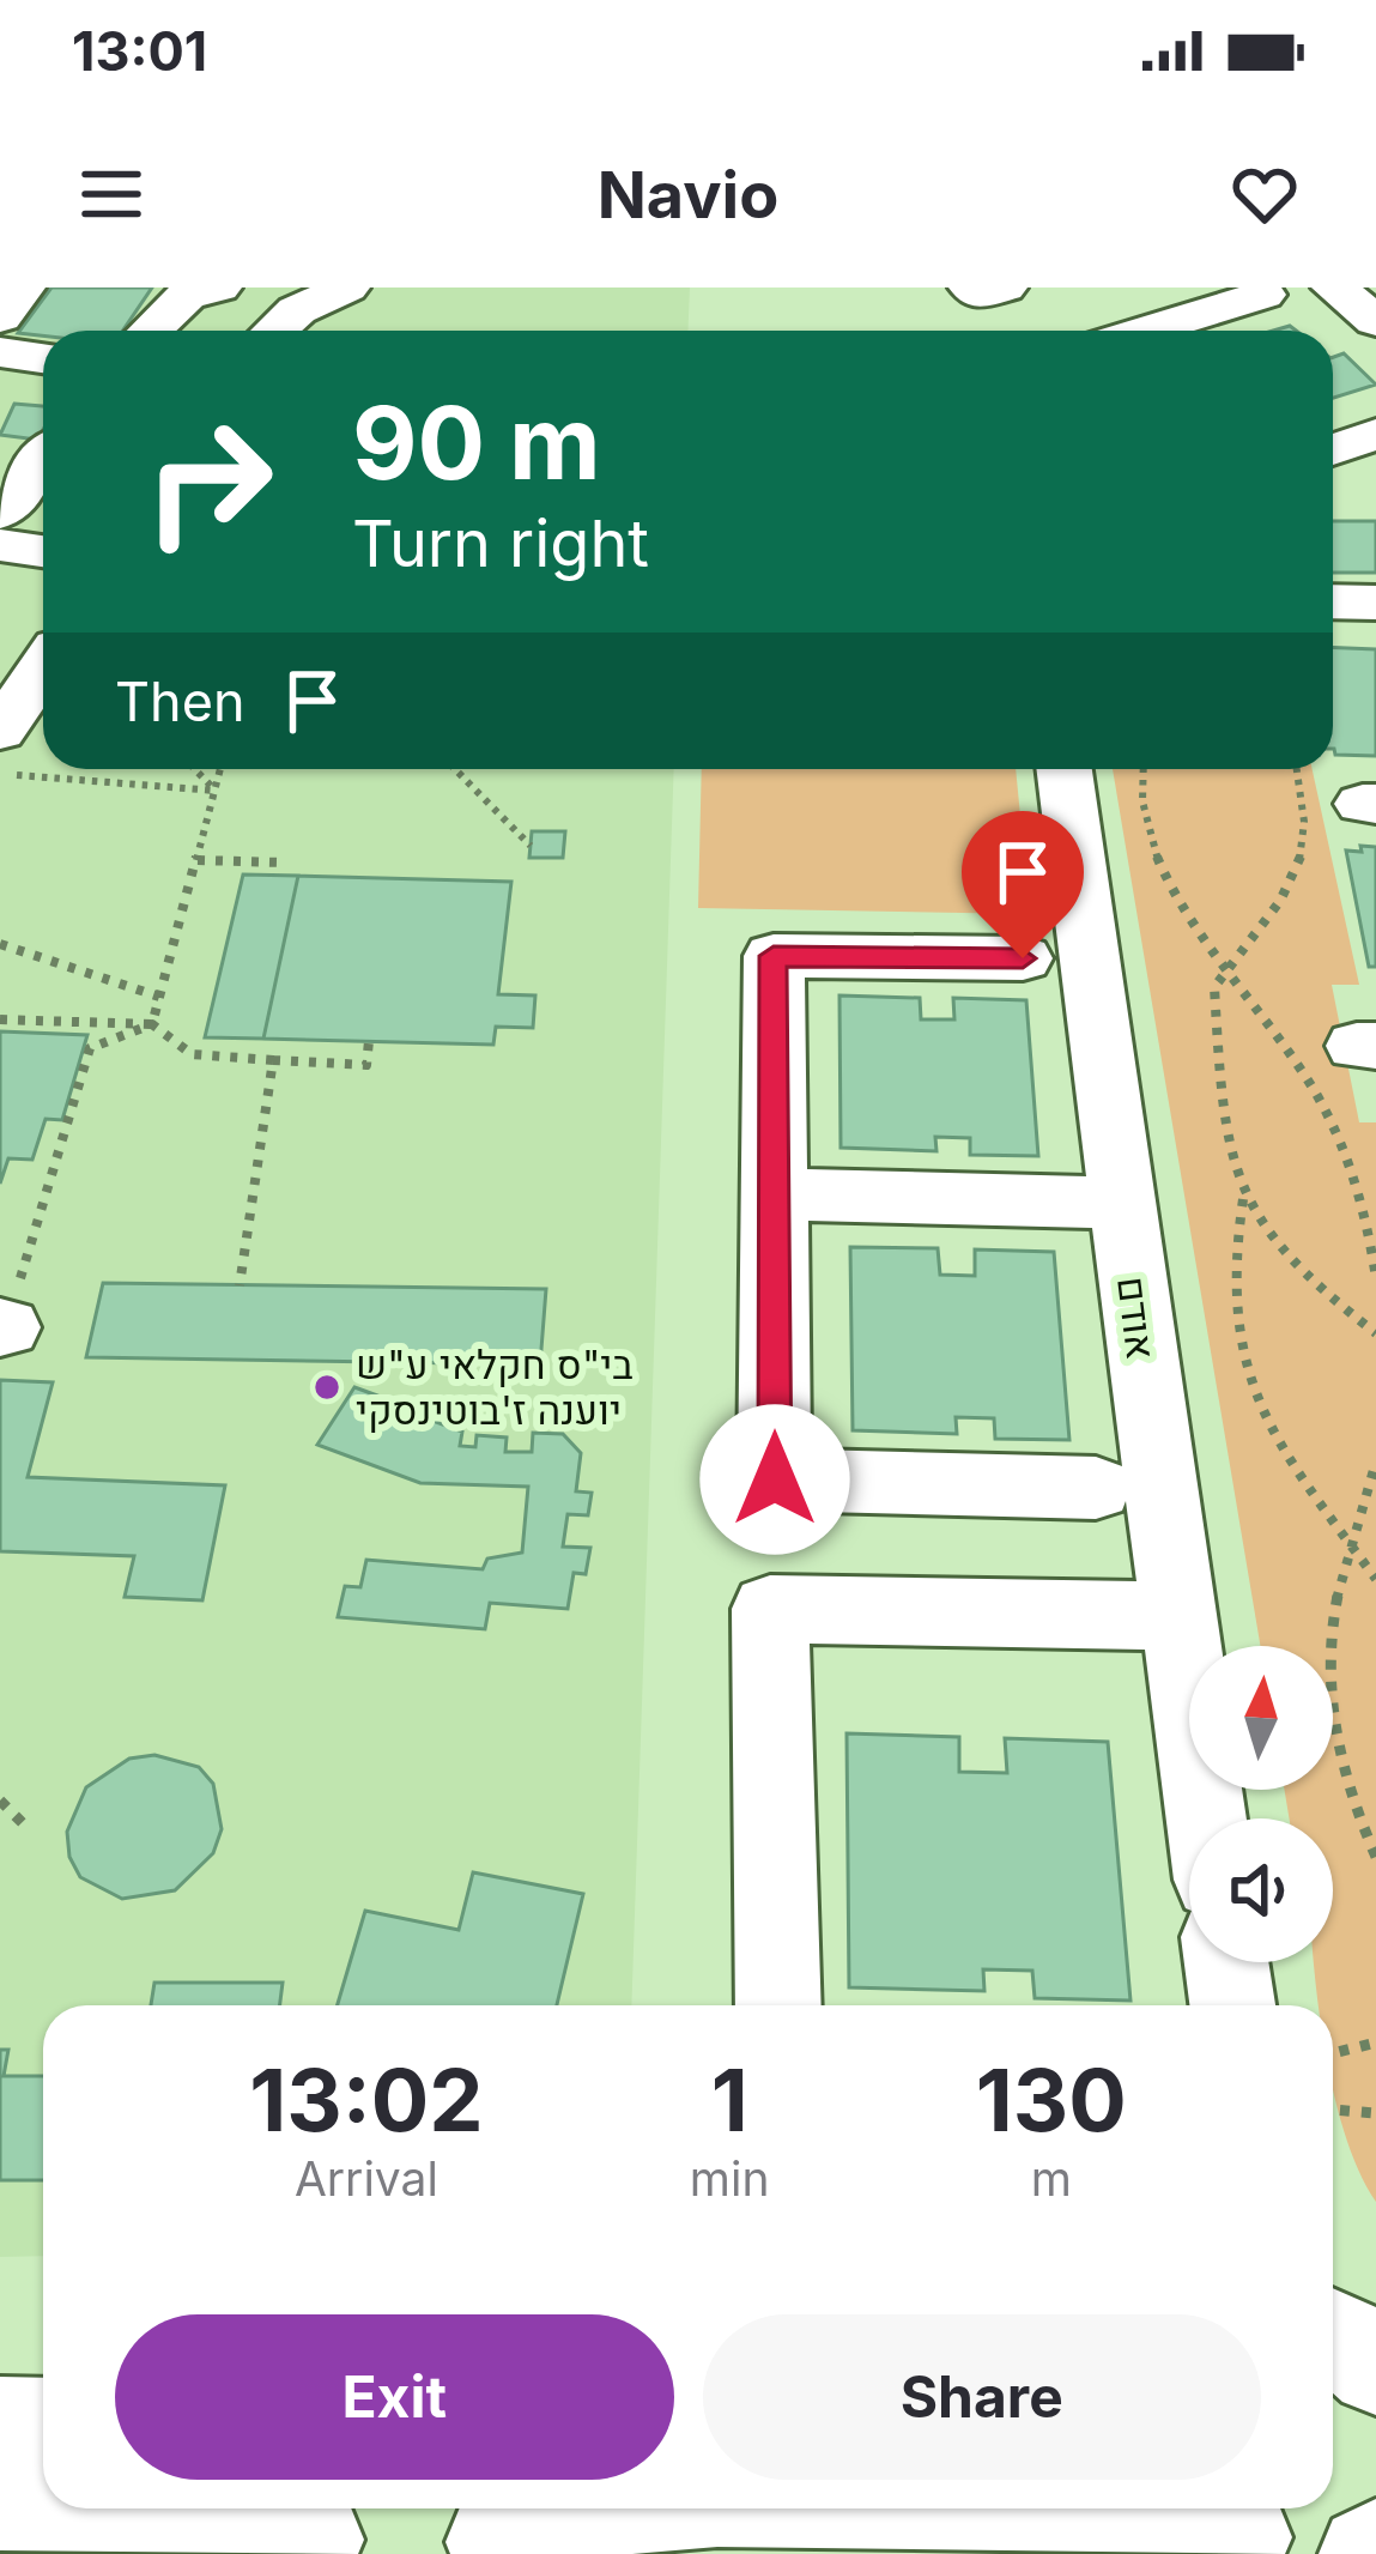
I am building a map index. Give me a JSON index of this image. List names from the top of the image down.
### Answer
{
  "streets": {
    "street": ["אודם"]
  },
  "places": ["בי\"ס חקלאי ע\"ש יוענה ז'בוטינסקי"],
  "north": "top",
  "page": {
    "status": "13:01",
    "header": "Navio",
    "turn": ["90 m", "Turn right"],
    "then": "Then",
    "eta": [
      "13:02",
      "Arrival",
      "1",
      "min",
      "130",
      "m"
    ],
    "buttons": ["Exit", "Share"]
  }
}
